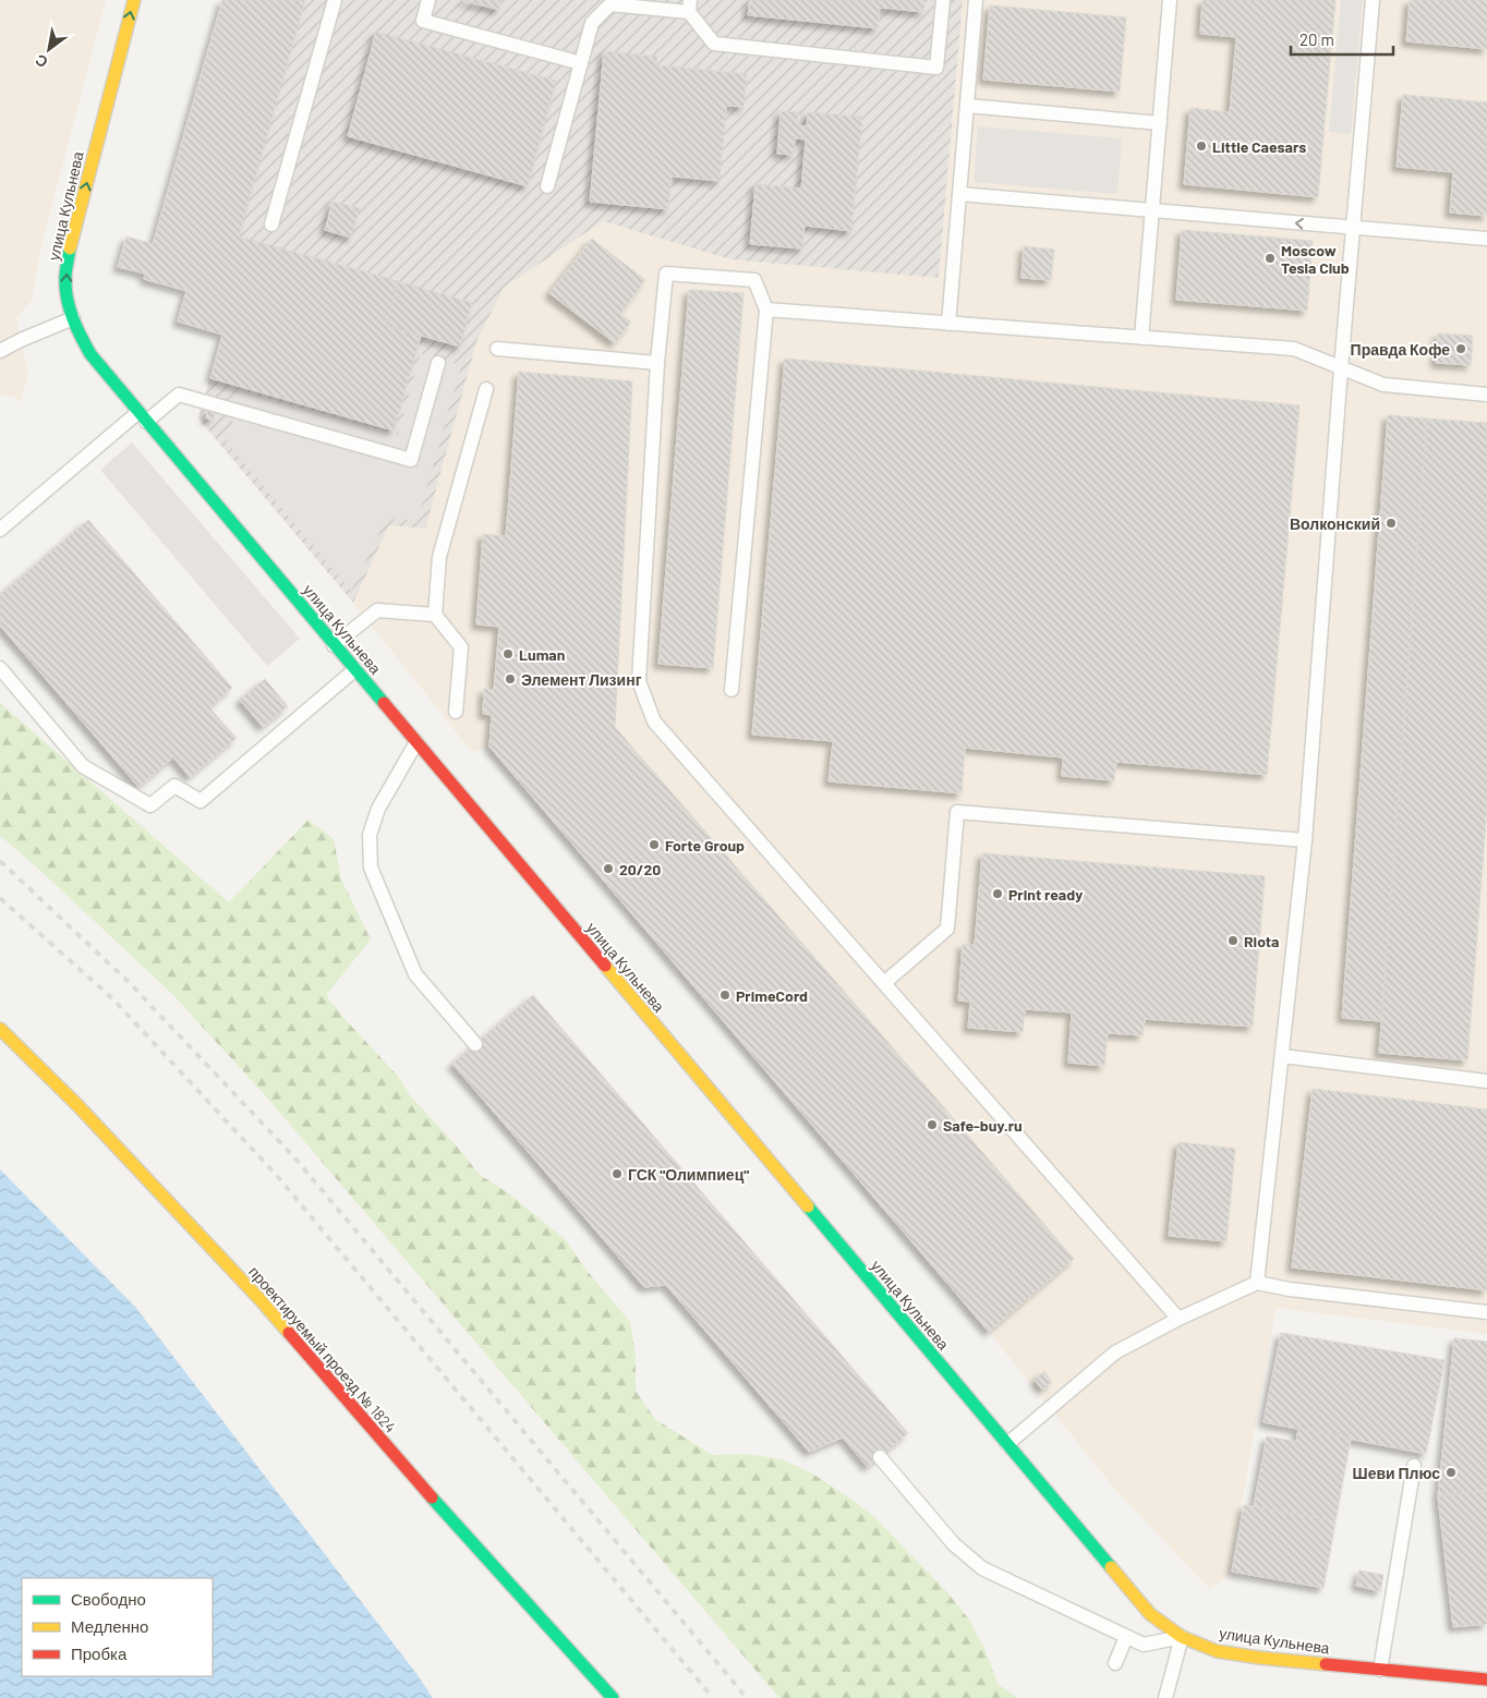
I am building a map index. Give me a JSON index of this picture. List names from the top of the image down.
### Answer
{
  "streets": {
    "street": ["улица Кульнева", "проектируемый проезд № 1824"]
  },
  "places": [
    "Little Caesars",
    "Moscow Tesla Club",
    "Правда Кофе",
    "Волконский",
    "Luman",
    "Элемент Лизинг",
    "Forte Group",
    "20/20",
    "Print ready",
    "Riota",
    "PrimeCord",
    "Safe-buy.ru",
    "ГСК \"Олимпиец\"",
    "Шеви Плюс"
  ],
  "legend": ["Свободно", "Медленно", "Пробка"],
  "scale_bar": "20 m",
  "north": "bottom left"
}
